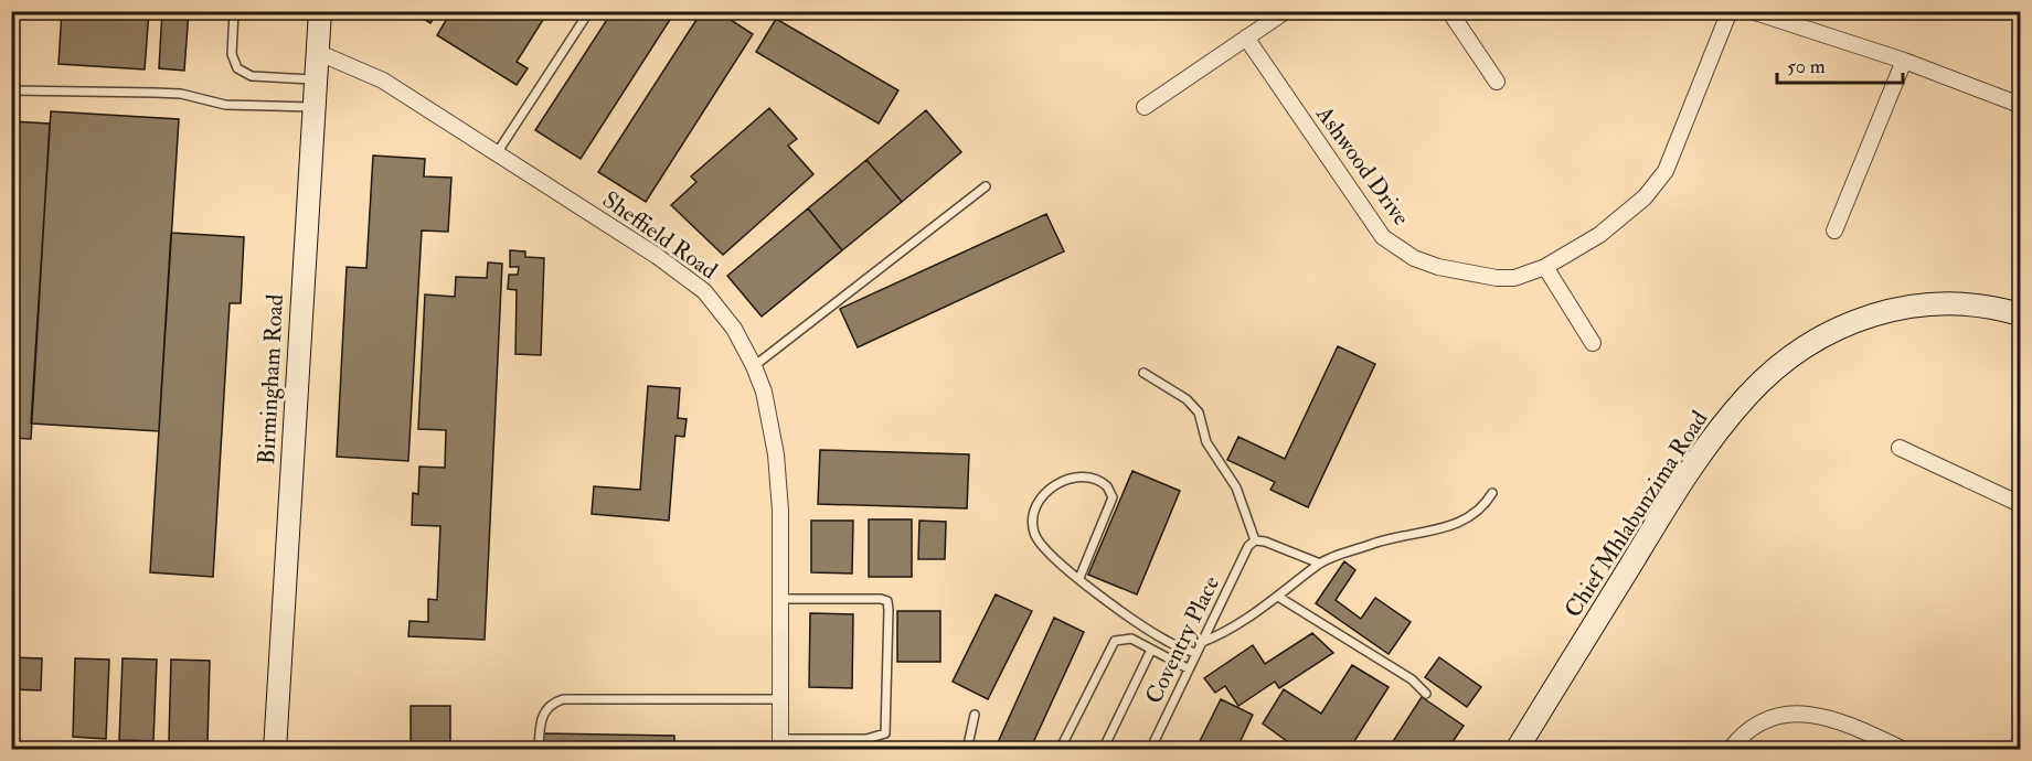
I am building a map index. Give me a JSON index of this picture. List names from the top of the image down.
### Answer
{
  "streets": {
    "street": [
      "Ashwood Drive",
      "Sheffield Road",
      "Birmingham Road",
      "Chief Mhlabunzima Road"
    ],
    "lane": ["Coventry Place"]
  },
  "crossings": [
    ["Sheffield Road", "Birmingham Road"]
  ],
  "scale_bar": "50 m"
}
